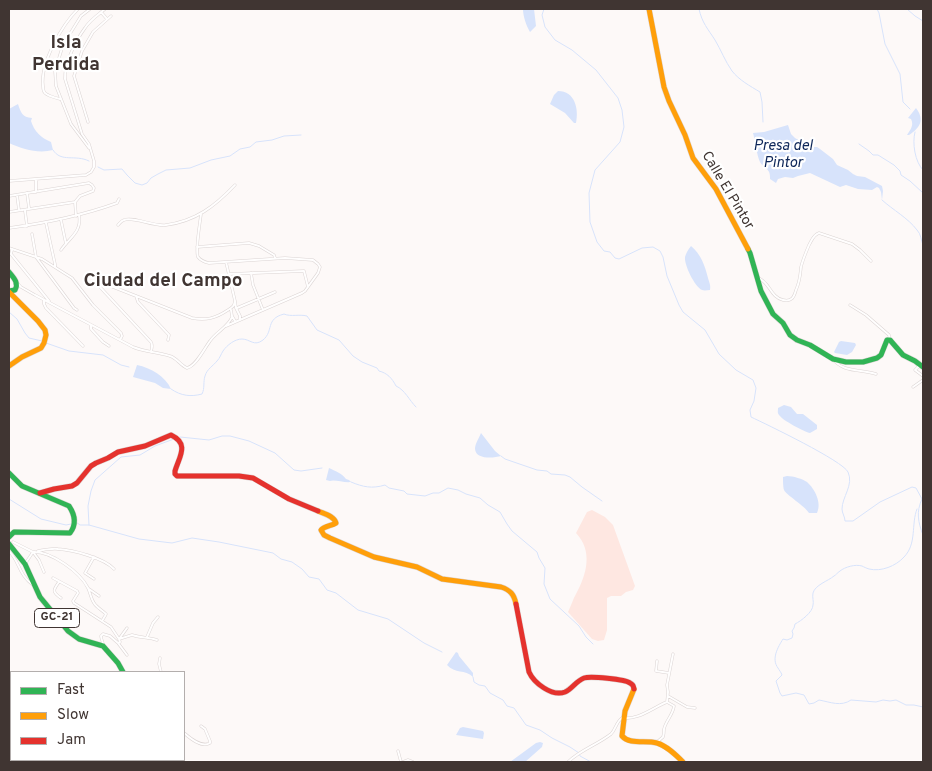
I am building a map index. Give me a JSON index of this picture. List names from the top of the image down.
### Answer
{
  "streets": {
    "street": ["Calle El Pintor", "GC-21"]
  },
  "districts": ["Isla Perdida", "Ciudad del Campo"],
  "water": ["Presa del Pintor"],
  "legend": ["Fast", "Slow", "Jam"]
}
